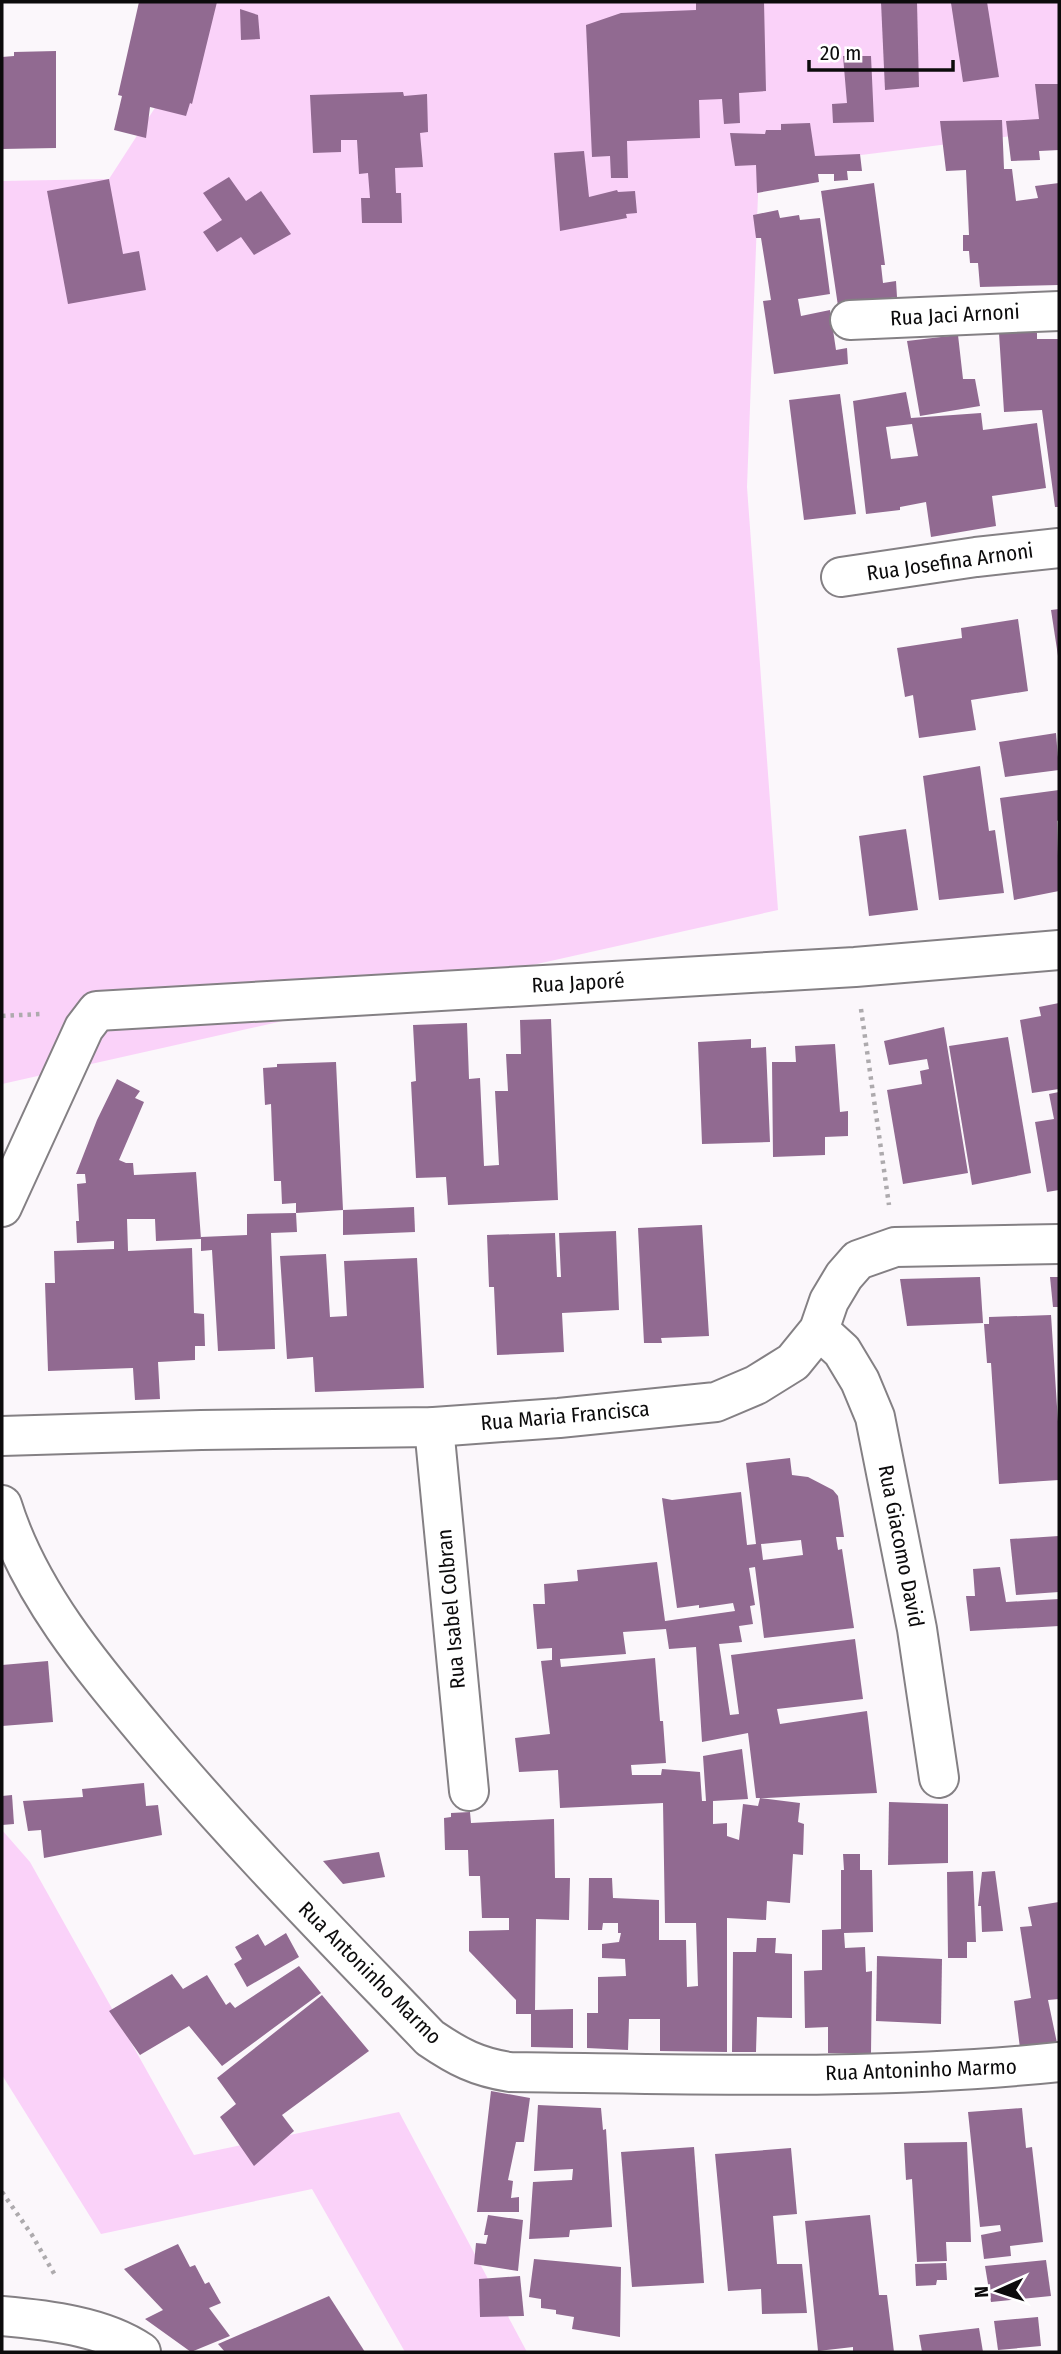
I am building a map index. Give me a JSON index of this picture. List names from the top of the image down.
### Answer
{
  "streets": {
    "street": [
      "Rua Jaci Arnoni",
      "Rua Josefina Arnoni",
      "Rua Japoré",
      "Rua Maria Francisca",
      "Rua Giacomo David",
      "Rua Isabel Colbran",
      "Rua Antoninho Marmo"
    ]
  },
  "crossings": [
    ["Rua Maria Francisca", "Rua Giacomo David"],
    ["Rua Maria Francisca", "Rua Isabel Colbran"]
  ],
  "scale_bar": "20 m",
  "north": "left"
}
